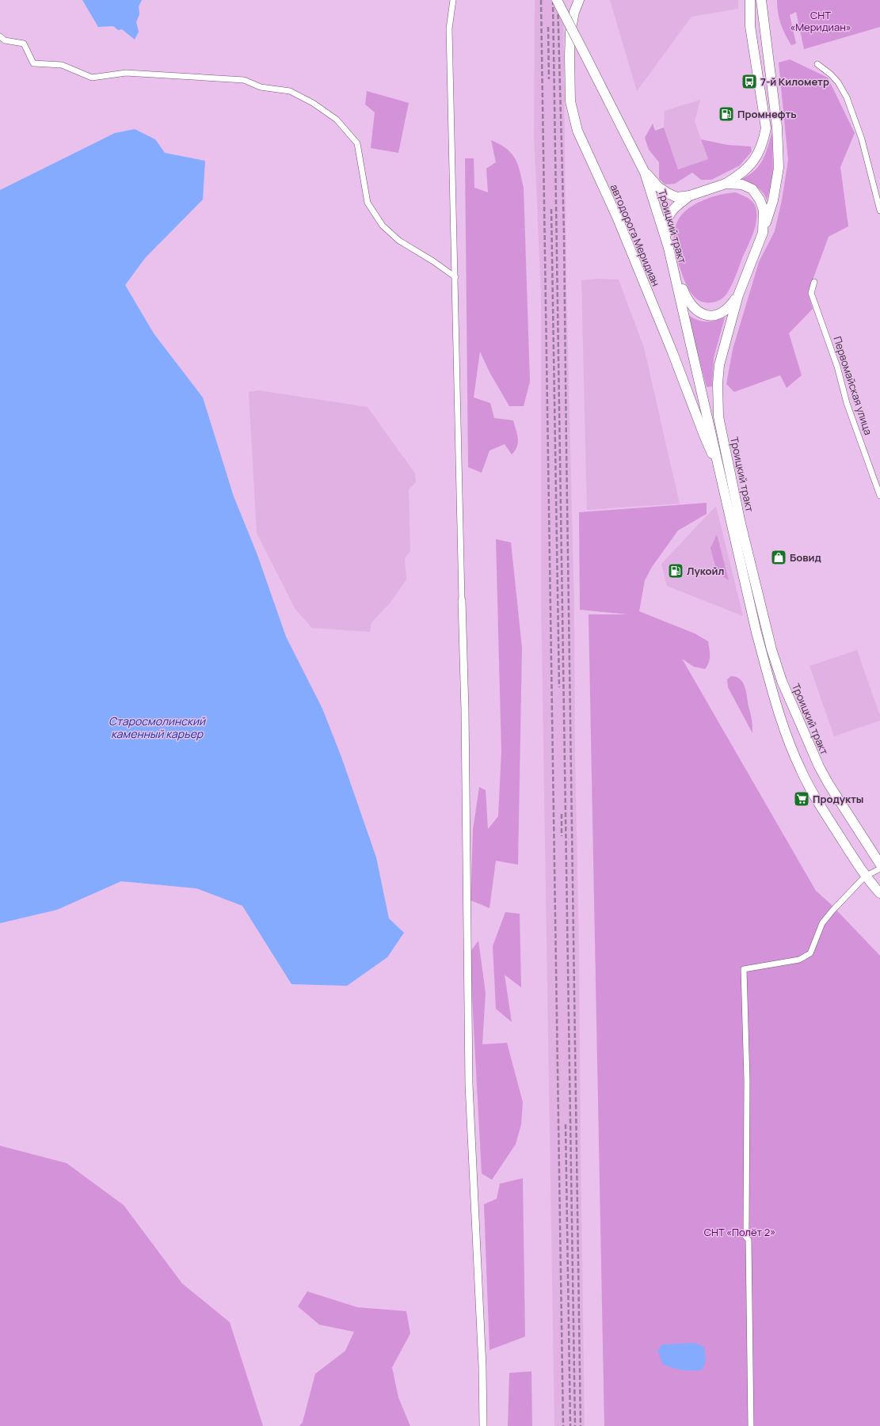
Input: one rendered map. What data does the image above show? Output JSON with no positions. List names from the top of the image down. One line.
{"streets":{"main road":["Троицкий тракт","автодорога Меридиан"],"street":["Первомайская улица"]},"crossings":[["Троицкий тракт","автодорога Меридиан"]],"water":["Старосмолинский каменный карьер"],"parks":["СНТ «Меридиан»","СНТ «Полёт 2»"],"places":{"bus stop":["7-й Километр"],"fuel station":["Промнефть","Лукойл"],"shop":["Бовид"],"supermarket":["Продукты"]}}
